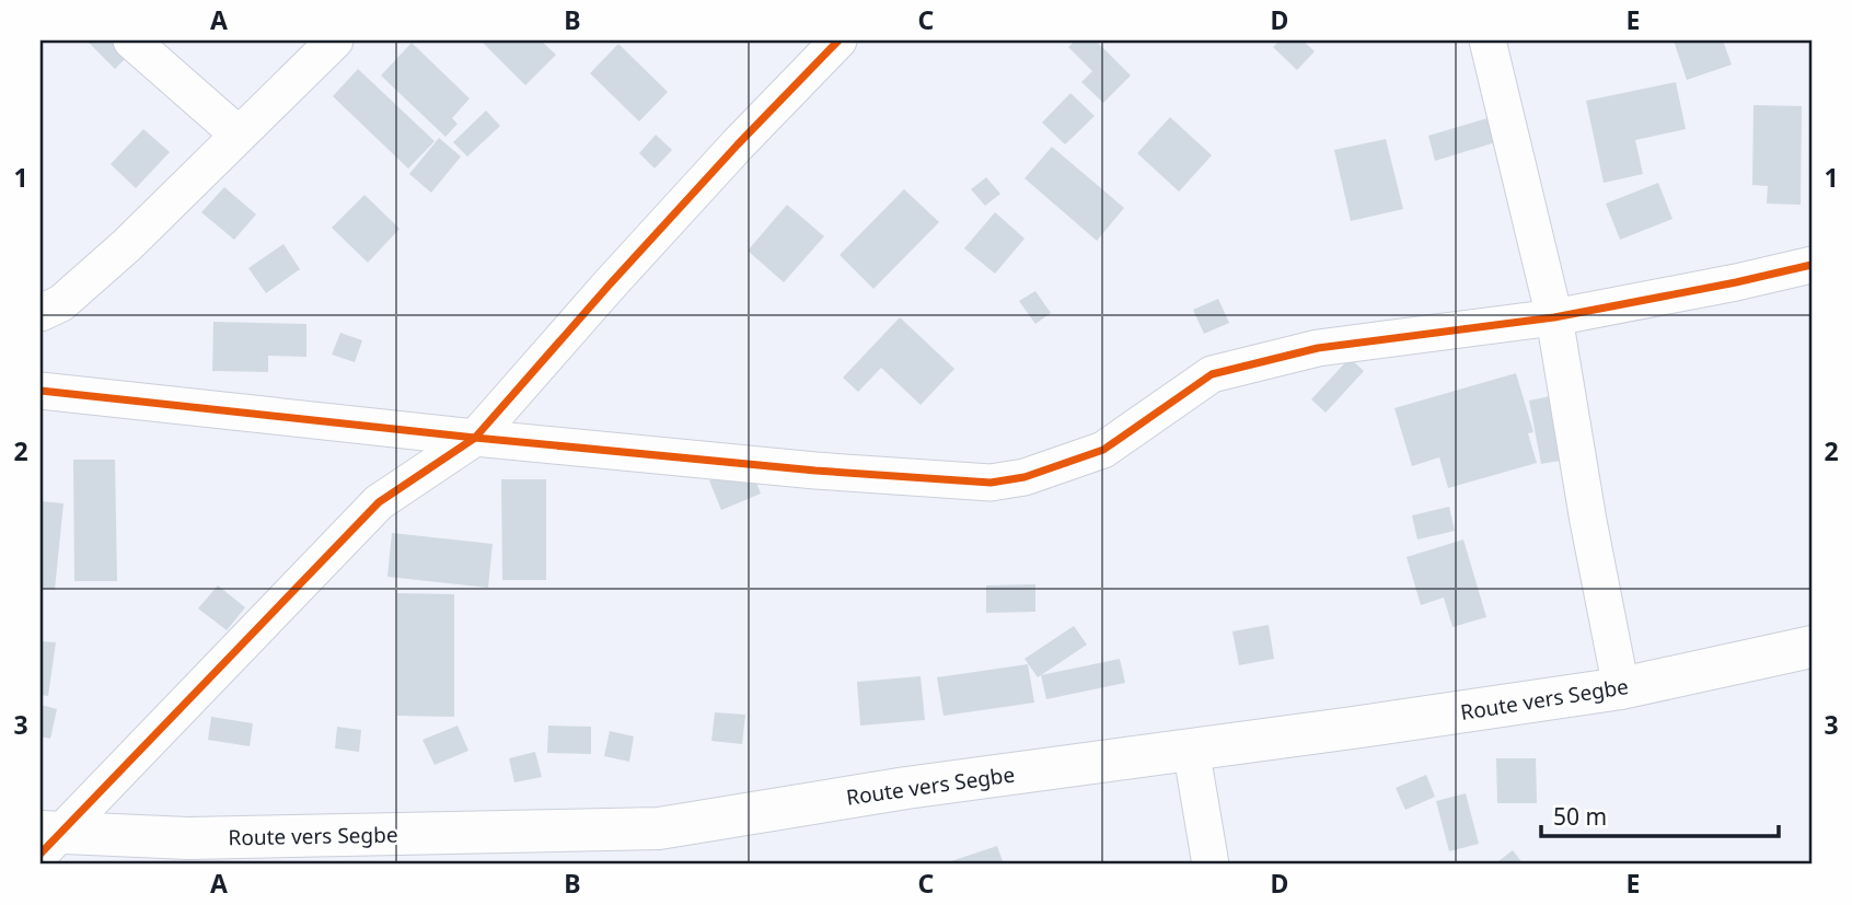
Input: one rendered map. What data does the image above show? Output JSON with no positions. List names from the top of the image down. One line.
{"streets":{"main road":["Route vers Segbe"]},"scale_bar":"50 m","grid":{"columns":["A","B","C","D","E"],"rows":["1","2","3"]}}
